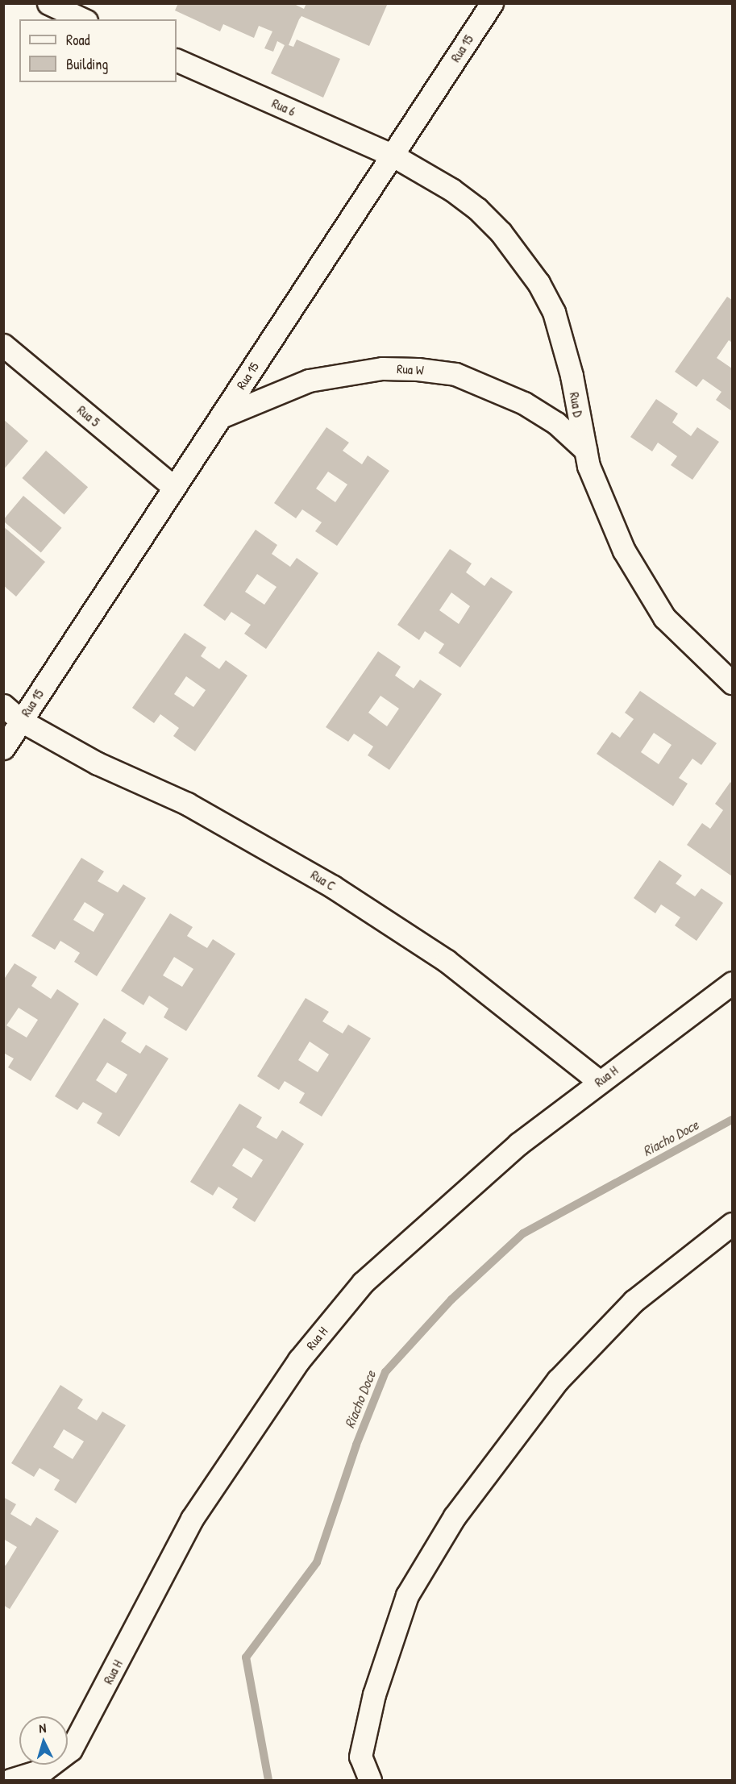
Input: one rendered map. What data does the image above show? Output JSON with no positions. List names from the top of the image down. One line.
{"streets":{"street":["Rua 15","Rua 6","Rua W","Rua D","Rua 5","Rua C","Rua H"]},"crossings":[["Rua 15","Rua 6"],["Rua 15","Rua W"],["Rua 15","Rua D"],["Rua 15","Rua 5"],["Rua 15","Rua C"],["Rua 6","Rua D"],["Rua W","Rua D"],["Rua C","Rua H"]],"water":["Riacho Doce"],"legend":["Road","Building"],"north":"top"}
